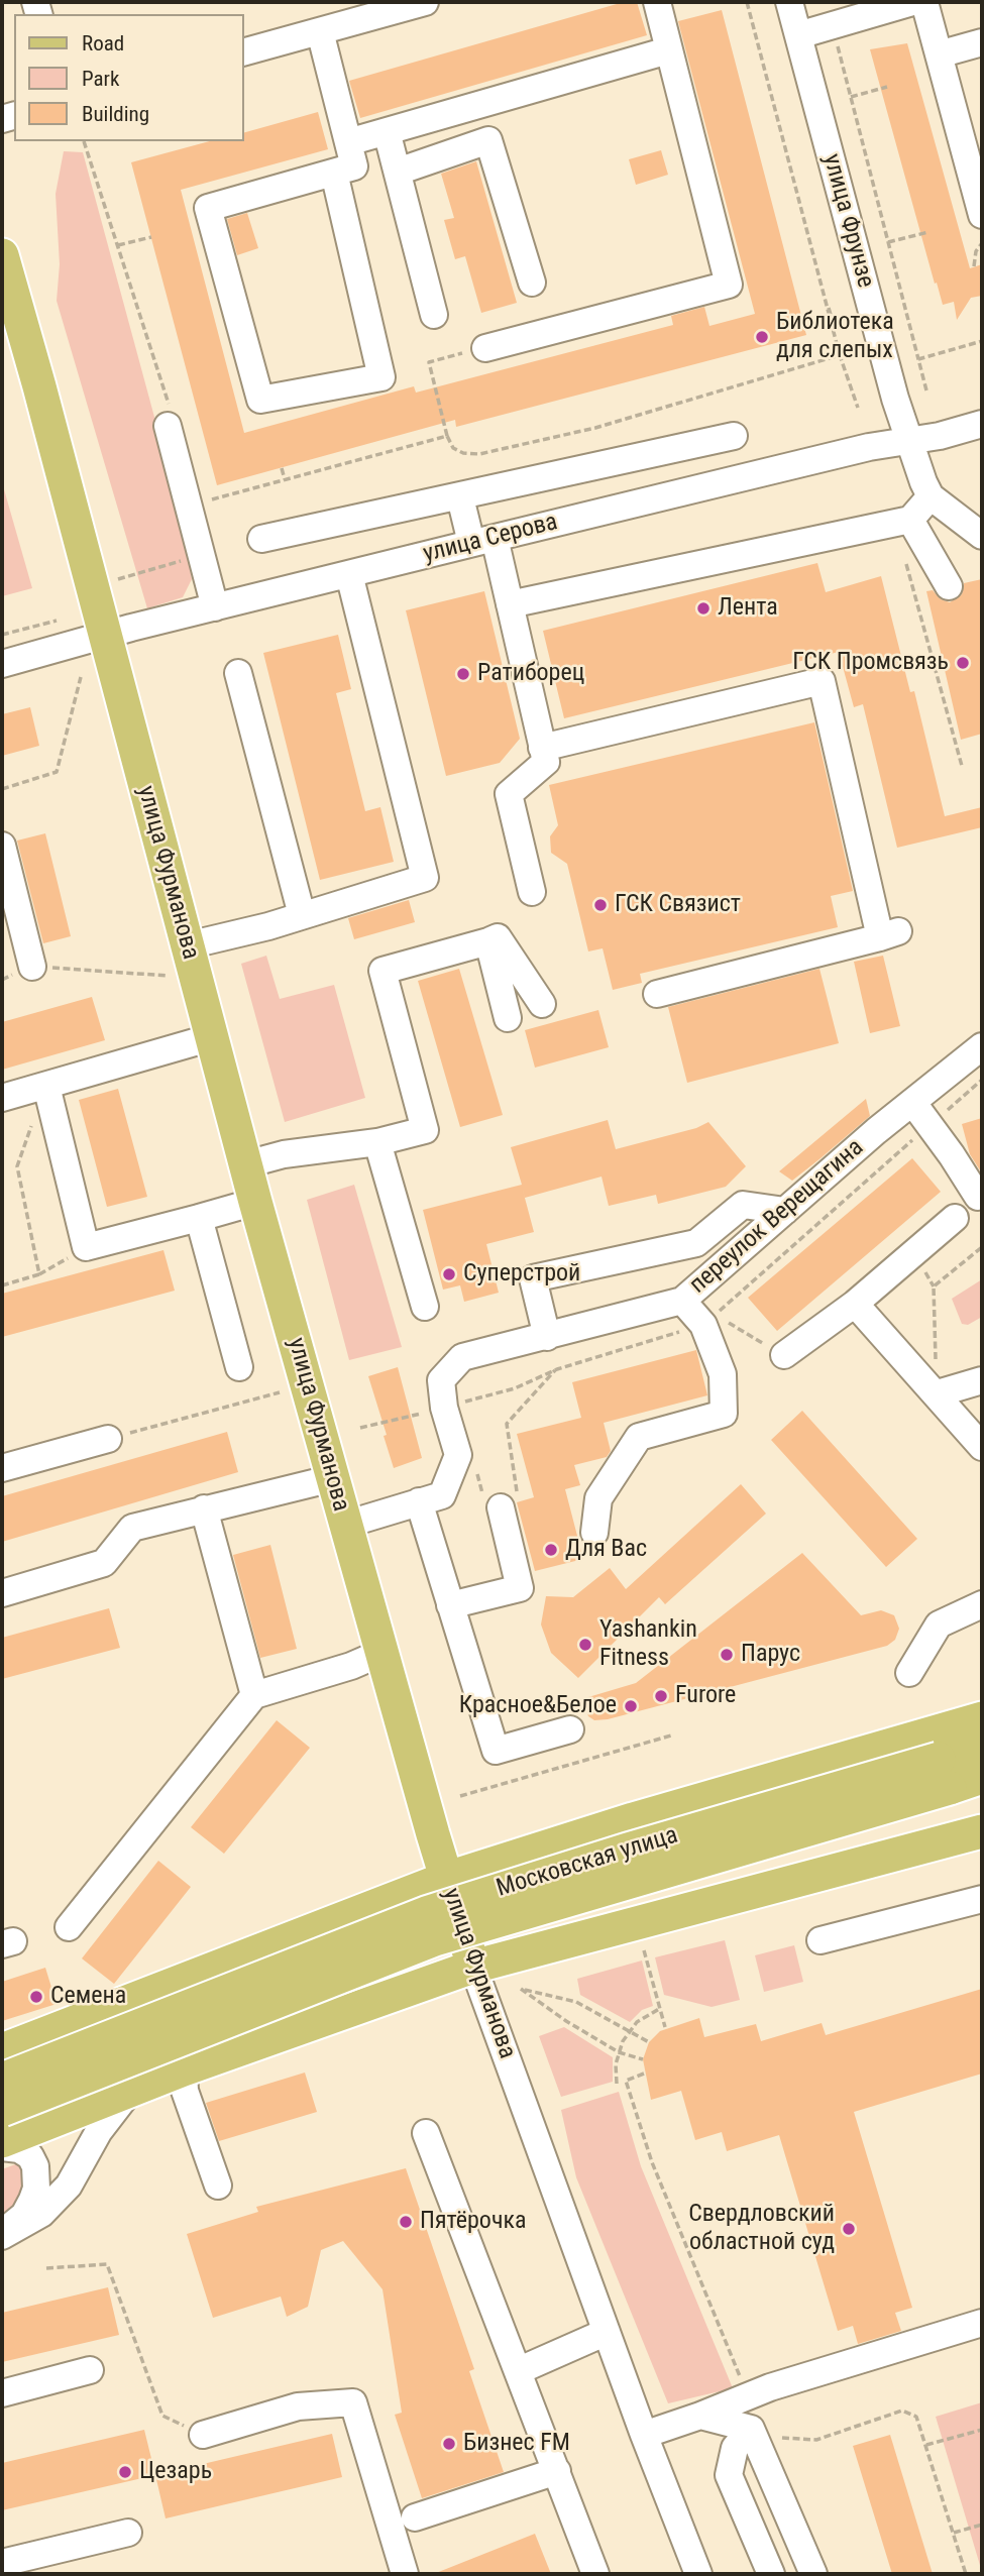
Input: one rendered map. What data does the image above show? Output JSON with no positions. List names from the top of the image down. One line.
{"streets":{"main road":["улица Фурманова","Московская улица"],"street":["улица Фрунзе","улица Серова","переулок Верещагина"]},"crossings":[["улица Фрунзе","улица Серова"],["улица Серова","улица Фурманова"],["улица Фурманова","переулок Верещагина"]],"places":["Библиотека для слепых","Лента","ГСК Промсвязь","Ратиборец","ГСК Связист","Суперстрой","Для Вас","Yashankin Fitness","Парус","Furore","Красное&Белое","Семена","Пятёрочка","Свердловский областной суд","Бизнес FM","Цезарь"],"legend":["Road","Park","Building"]}
